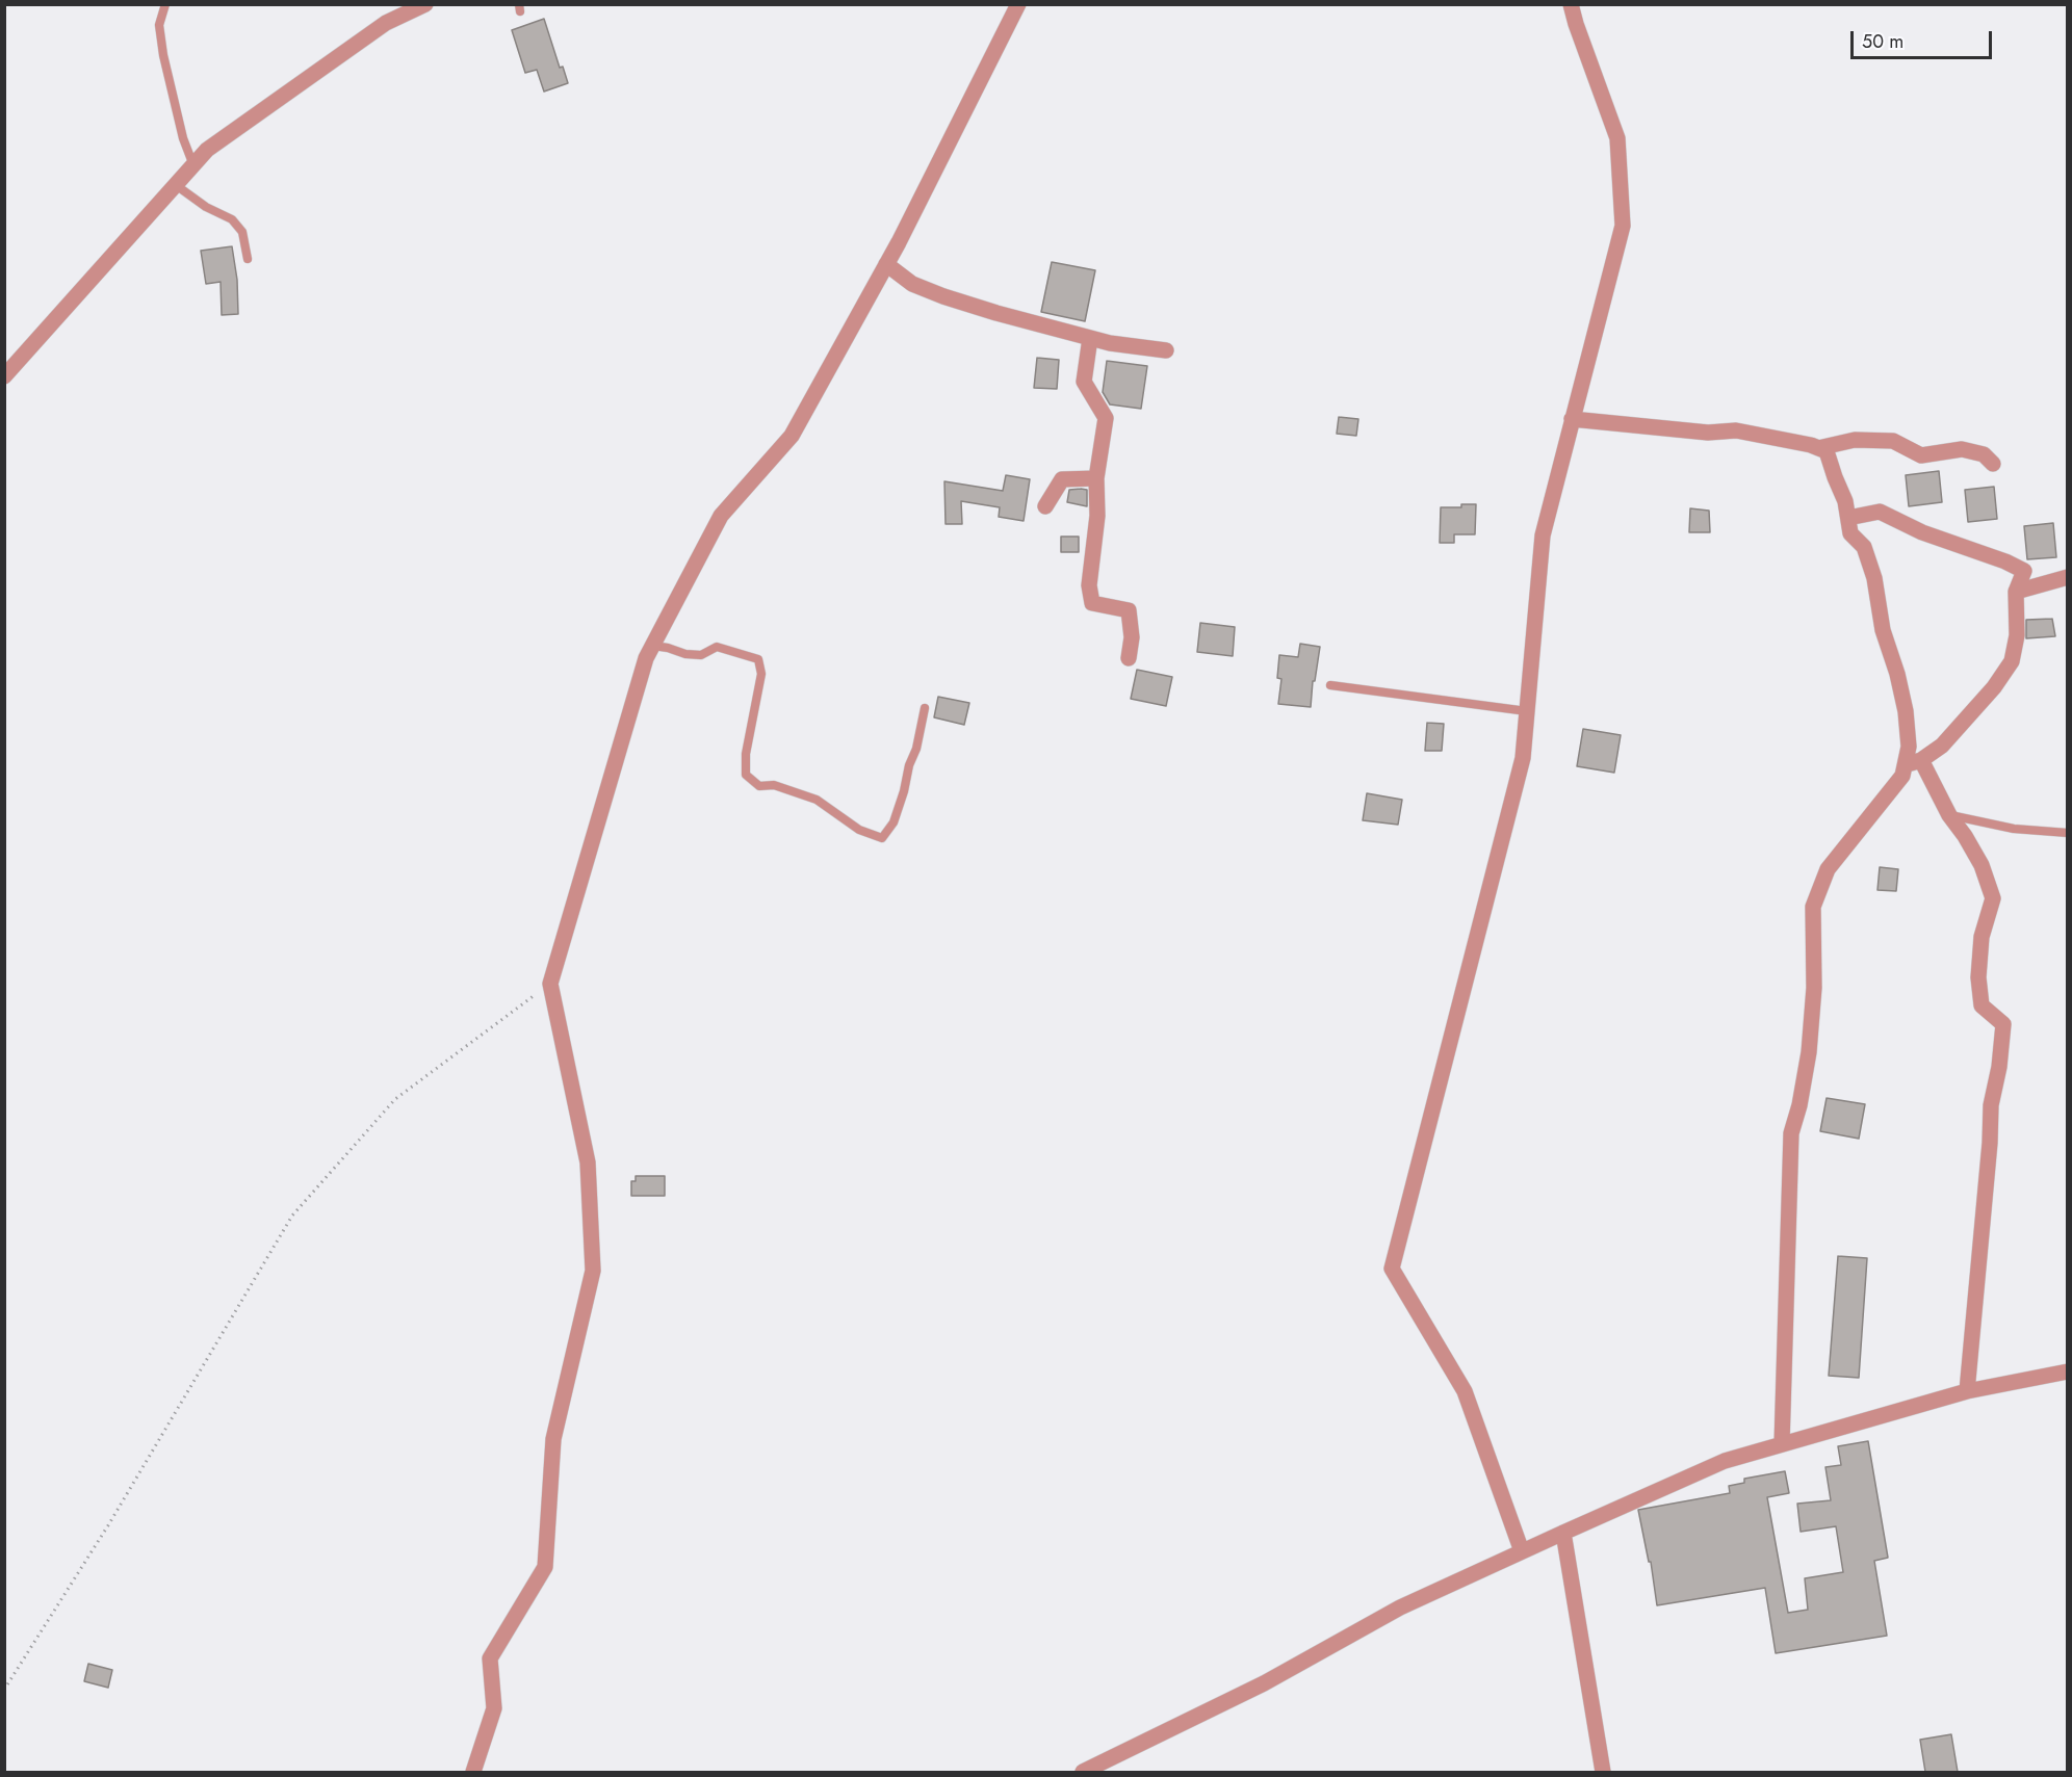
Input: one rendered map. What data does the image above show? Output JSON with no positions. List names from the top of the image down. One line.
{"scale_bar":"50 m"}
